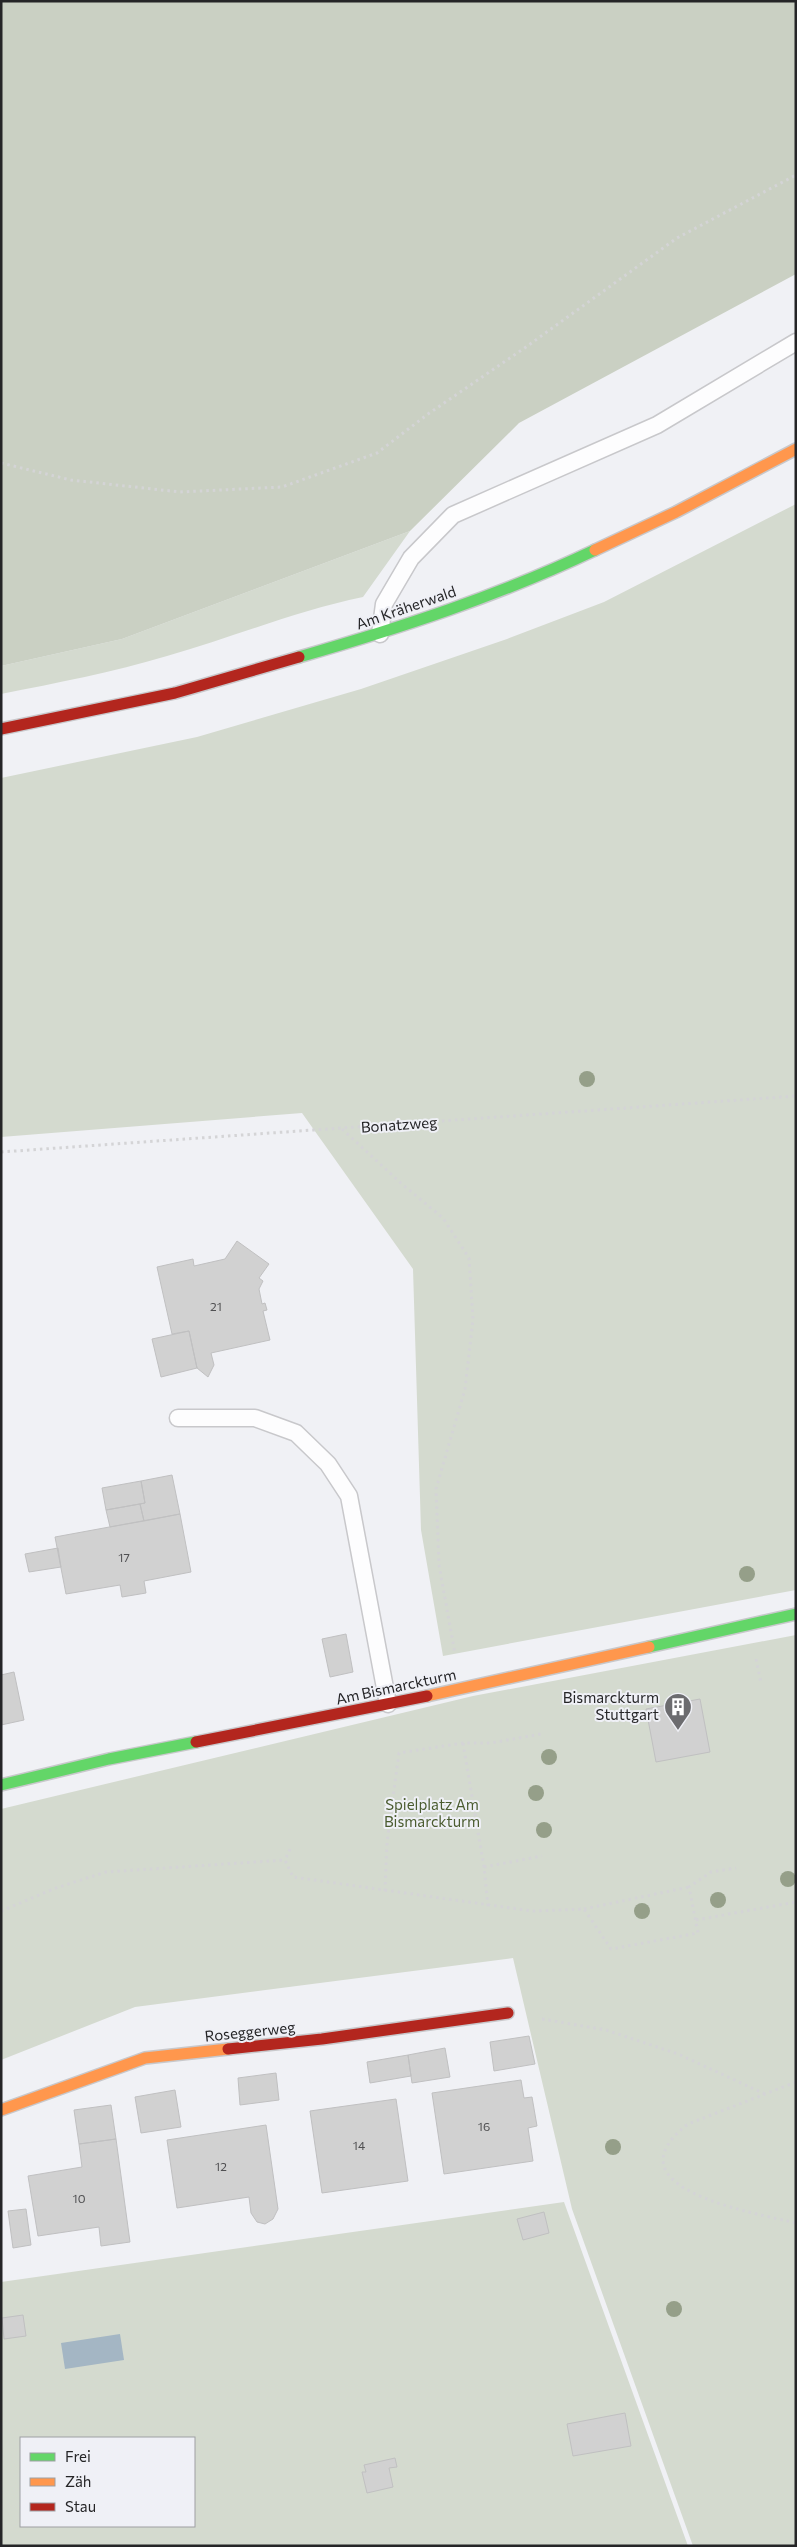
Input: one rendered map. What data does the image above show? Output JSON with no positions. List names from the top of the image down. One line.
{"streets":{"street":["Am Kräherwald","Am Bismarckturm","Roseggerweg"],"path":["Bonatzweg"]},"parks":["Spielplatz Am Bismarckturm"],"places":{"building":["Bismarckturm Stuttgart"]},"house_numbers":["21","17","16","14","12","10"],"legend":["Frei","Zäh","Stau"]}
